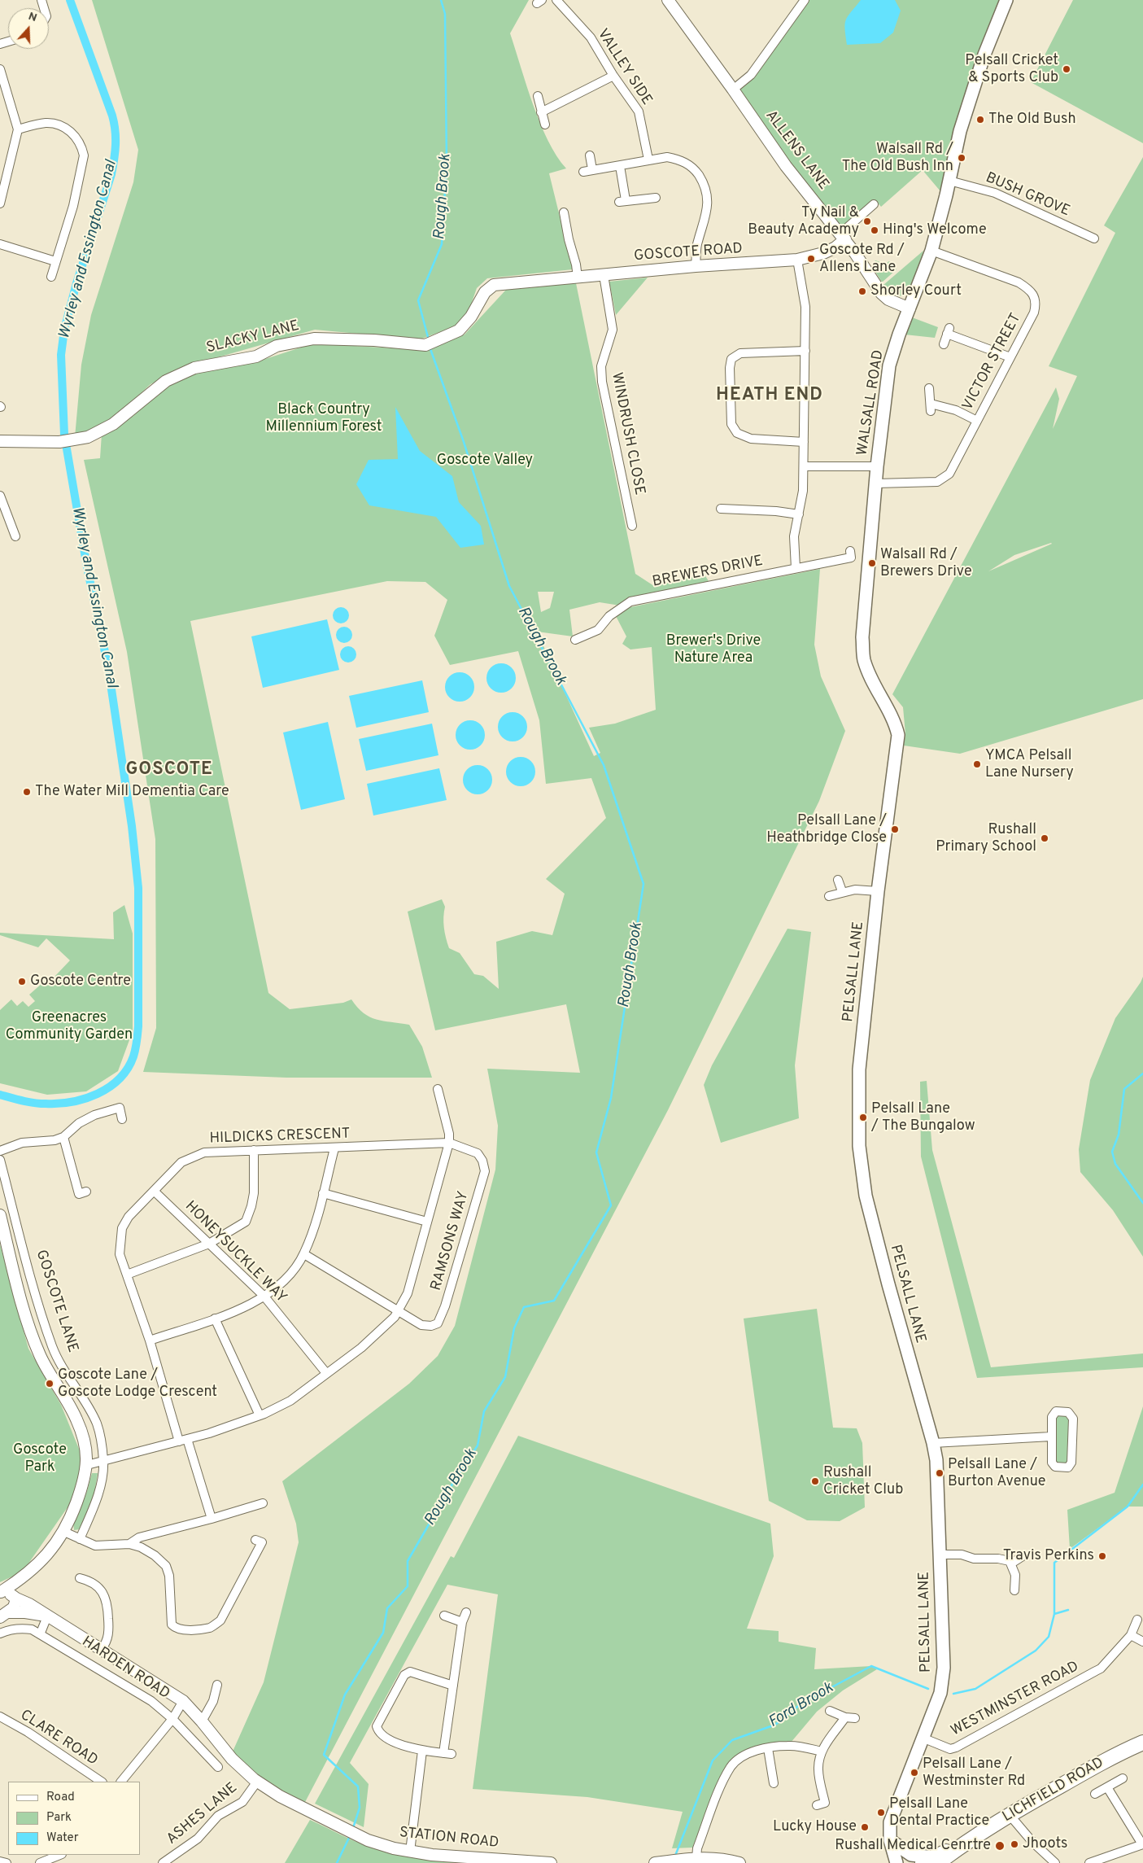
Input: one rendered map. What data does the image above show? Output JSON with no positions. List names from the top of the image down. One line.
{"streets":{"highway":["LICHFIELD ROAD"],"main road":["WALSALL ROAD","PELSALL LANE"],"street":["VALLEY SIDE","ALLENS LANE","BUSH GROVE","GOSCOTE ROAD","SLACKY LANE","VICTOR STREET","WINDRUSH CLOSE","BREWERS DRIVE","HILDICKS CRESCENT","RAMSONS WAY","HONEYSUCKLE WAY","GOSCOTE LANE","HARDEN ROAD","WESTMINSTER ROAD","CLARE ROAD","ASHES LANE","STATION ROAD"]},"crossings":[["ALLENS LANE","GOSCOTE ROAD"],["ALLENS LANE","WALSALL ROAD"],["BUSH GROVE","WALSALL ROAD"],["GOSCOTE ROAD","SLACKY LANE"],["GOSCOTE ROAD","WINDRUSH CLOSE"],["VICTOR STREET","WALSALL ROAD"],["WALSALL ROAD","PELSALL LANE"],["PELSALL LANE","WESTMINSTER ROAD"],["HILDICKS CRESCENT","RAMSONS WAY"],["HILDICKS CRESCENT","HONEYSUCKLE WAY"],["HARDEN ROAD","ASHES LANE"],["HARDEN ROAD","STATION ROAD"]],"districts":["HEATH END","GOSCOTE"],"water":["Rough Brook","Wyrley and Essington Canal","Ford Brook"],"parks":["Black Country Millennium Forest","Goscote Valley","Brewer's Drive Nature Area","Greenacres Community Garden","Goscote Park"],"places":["Pelsall Cricket & Sports Club","The Old Bush","Walsall Rd / The Old Bush Inn","Ty Nail & Beauty Academy","Hing's Welcome","Goscote Rd / Allens Lane","Shorley Court","Walsall Rd / Brewers Drive","YMCA Pelsall Lane Nursery","The Water Mill Dementia Care","Pelsall Lane / Heathbridge Close","Rushall Primary School","Goscote Centre","Pelsall Lane / The Bungalow","Goscote Lane / Goscote Lodge Crescent","Pelsall Lane / Burton Avenue","Rushall Cricket Club","Travis Perkins","Pelsall Lane / Westminster Rd","Pelsall Lane Dental Practice","Lucky House","Jhoots","Rushall Medical Cenrtre"],"legend":["Road","Park","Water"],"north":"top"}
